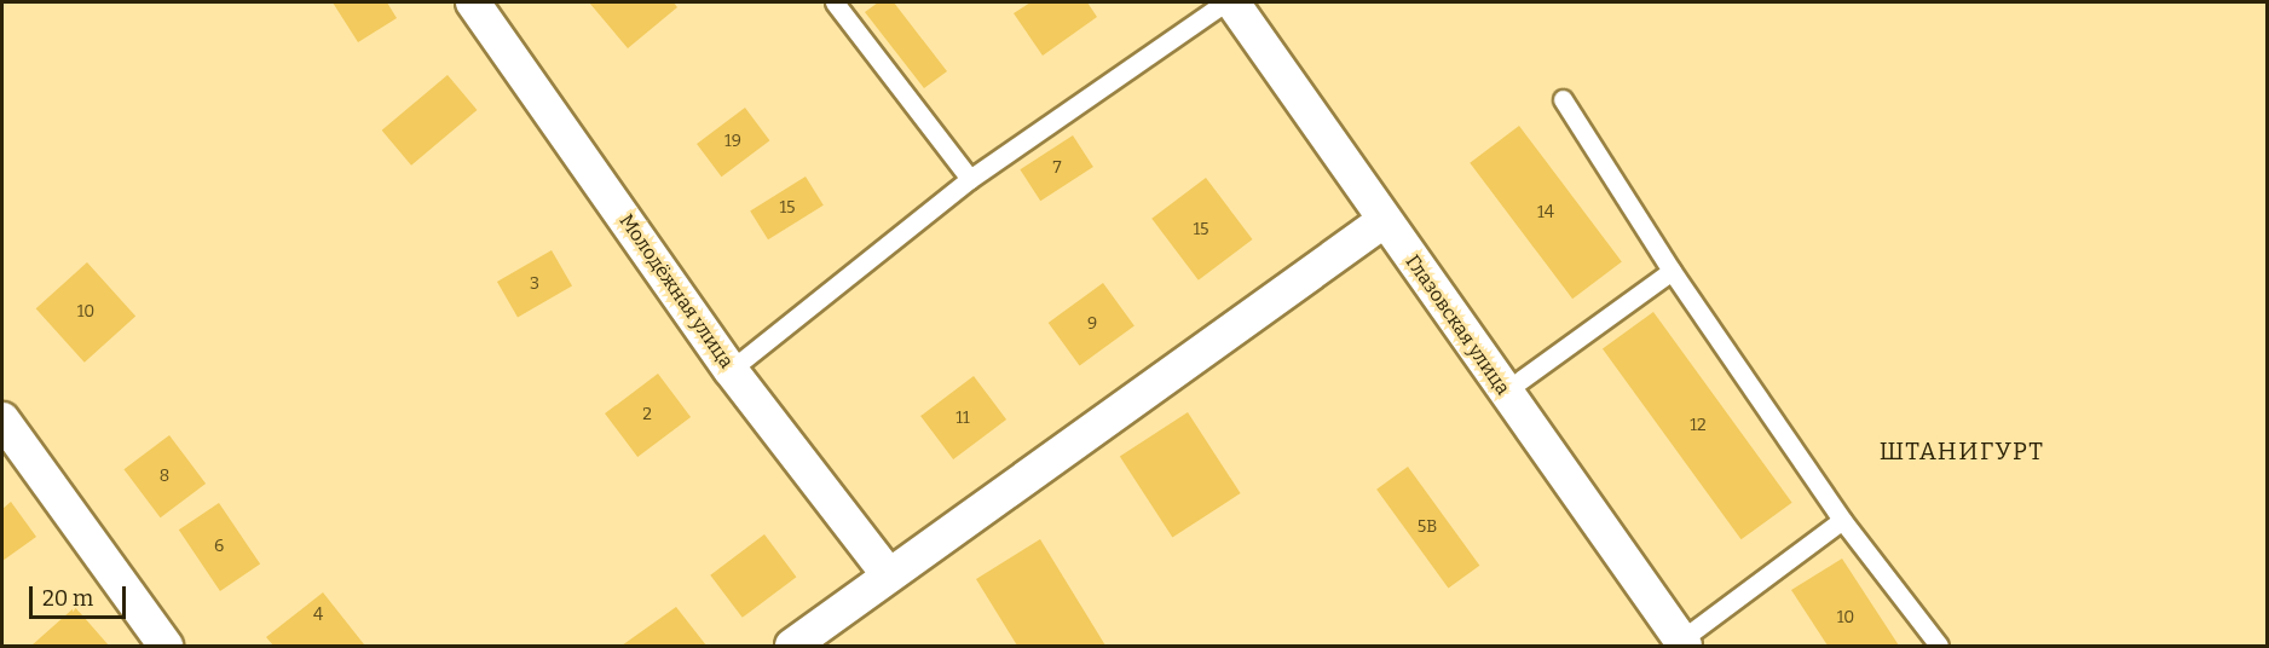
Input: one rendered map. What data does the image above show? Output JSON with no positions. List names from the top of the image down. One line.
{"streets":{"street":["Молодёжная улица","Глазовская улица"]},"districts":["ШТАНИГУРТ"],"house_numbers":["19","7","15","14","15","3","10","9","2","11","12","8","5В","6","4","10"],"scale_bar":"20 m"}
